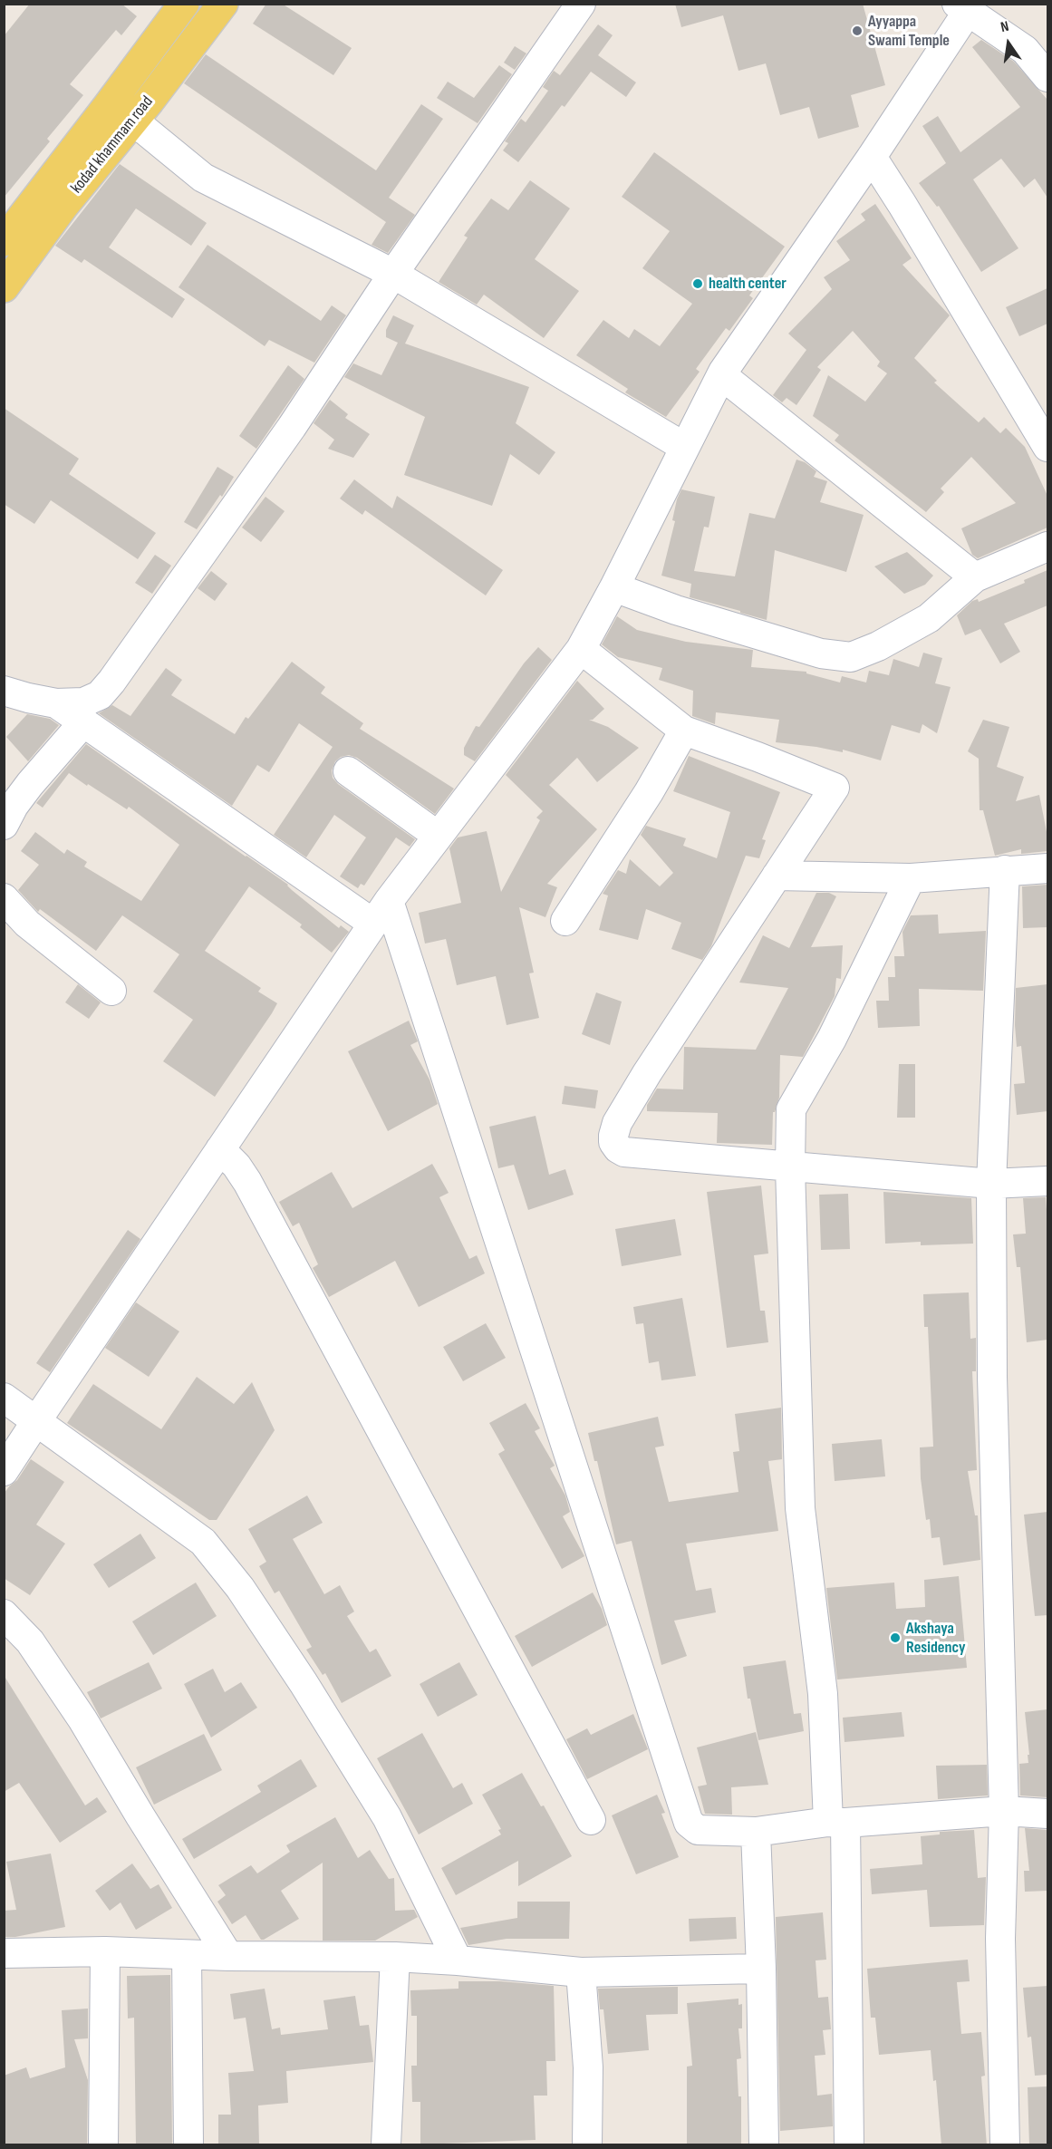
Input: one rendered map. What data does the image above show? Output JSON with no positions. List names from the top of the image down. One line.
{"streets":{"main road":["kodad khammam road"]},"places":["Ayyappa Swami Temple","health center","Akshaya Residency"],"north":"top"}
